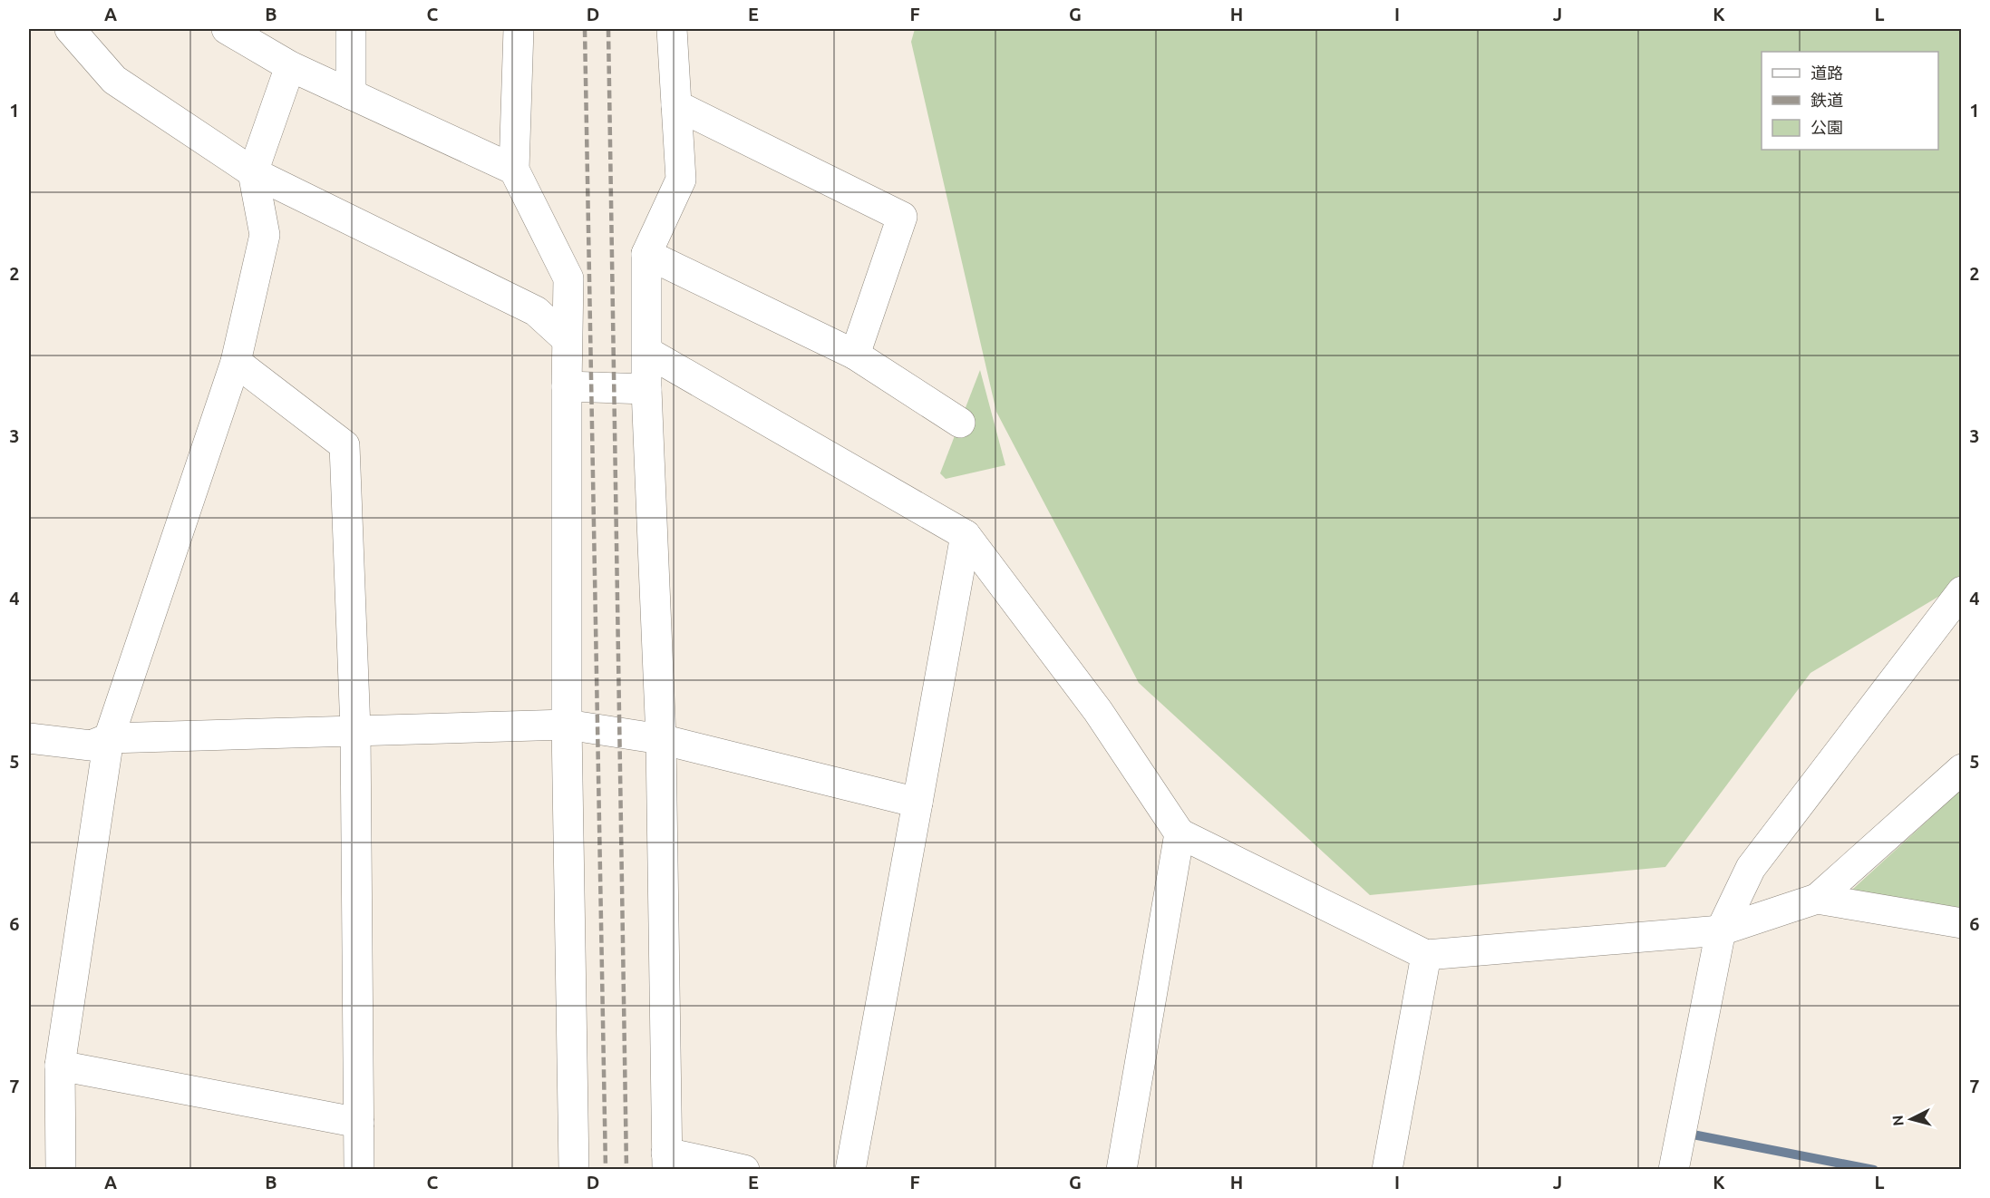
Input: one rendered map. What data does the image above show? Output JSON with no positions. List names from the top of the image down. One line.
{"legend":["道路","鉄道","公園"],"north":"left","grid":{"columns":["A","B","C","D","E","F","G","H","I","J","K","L"],"rows":["1","2","3","4","5","6","7"]}}
